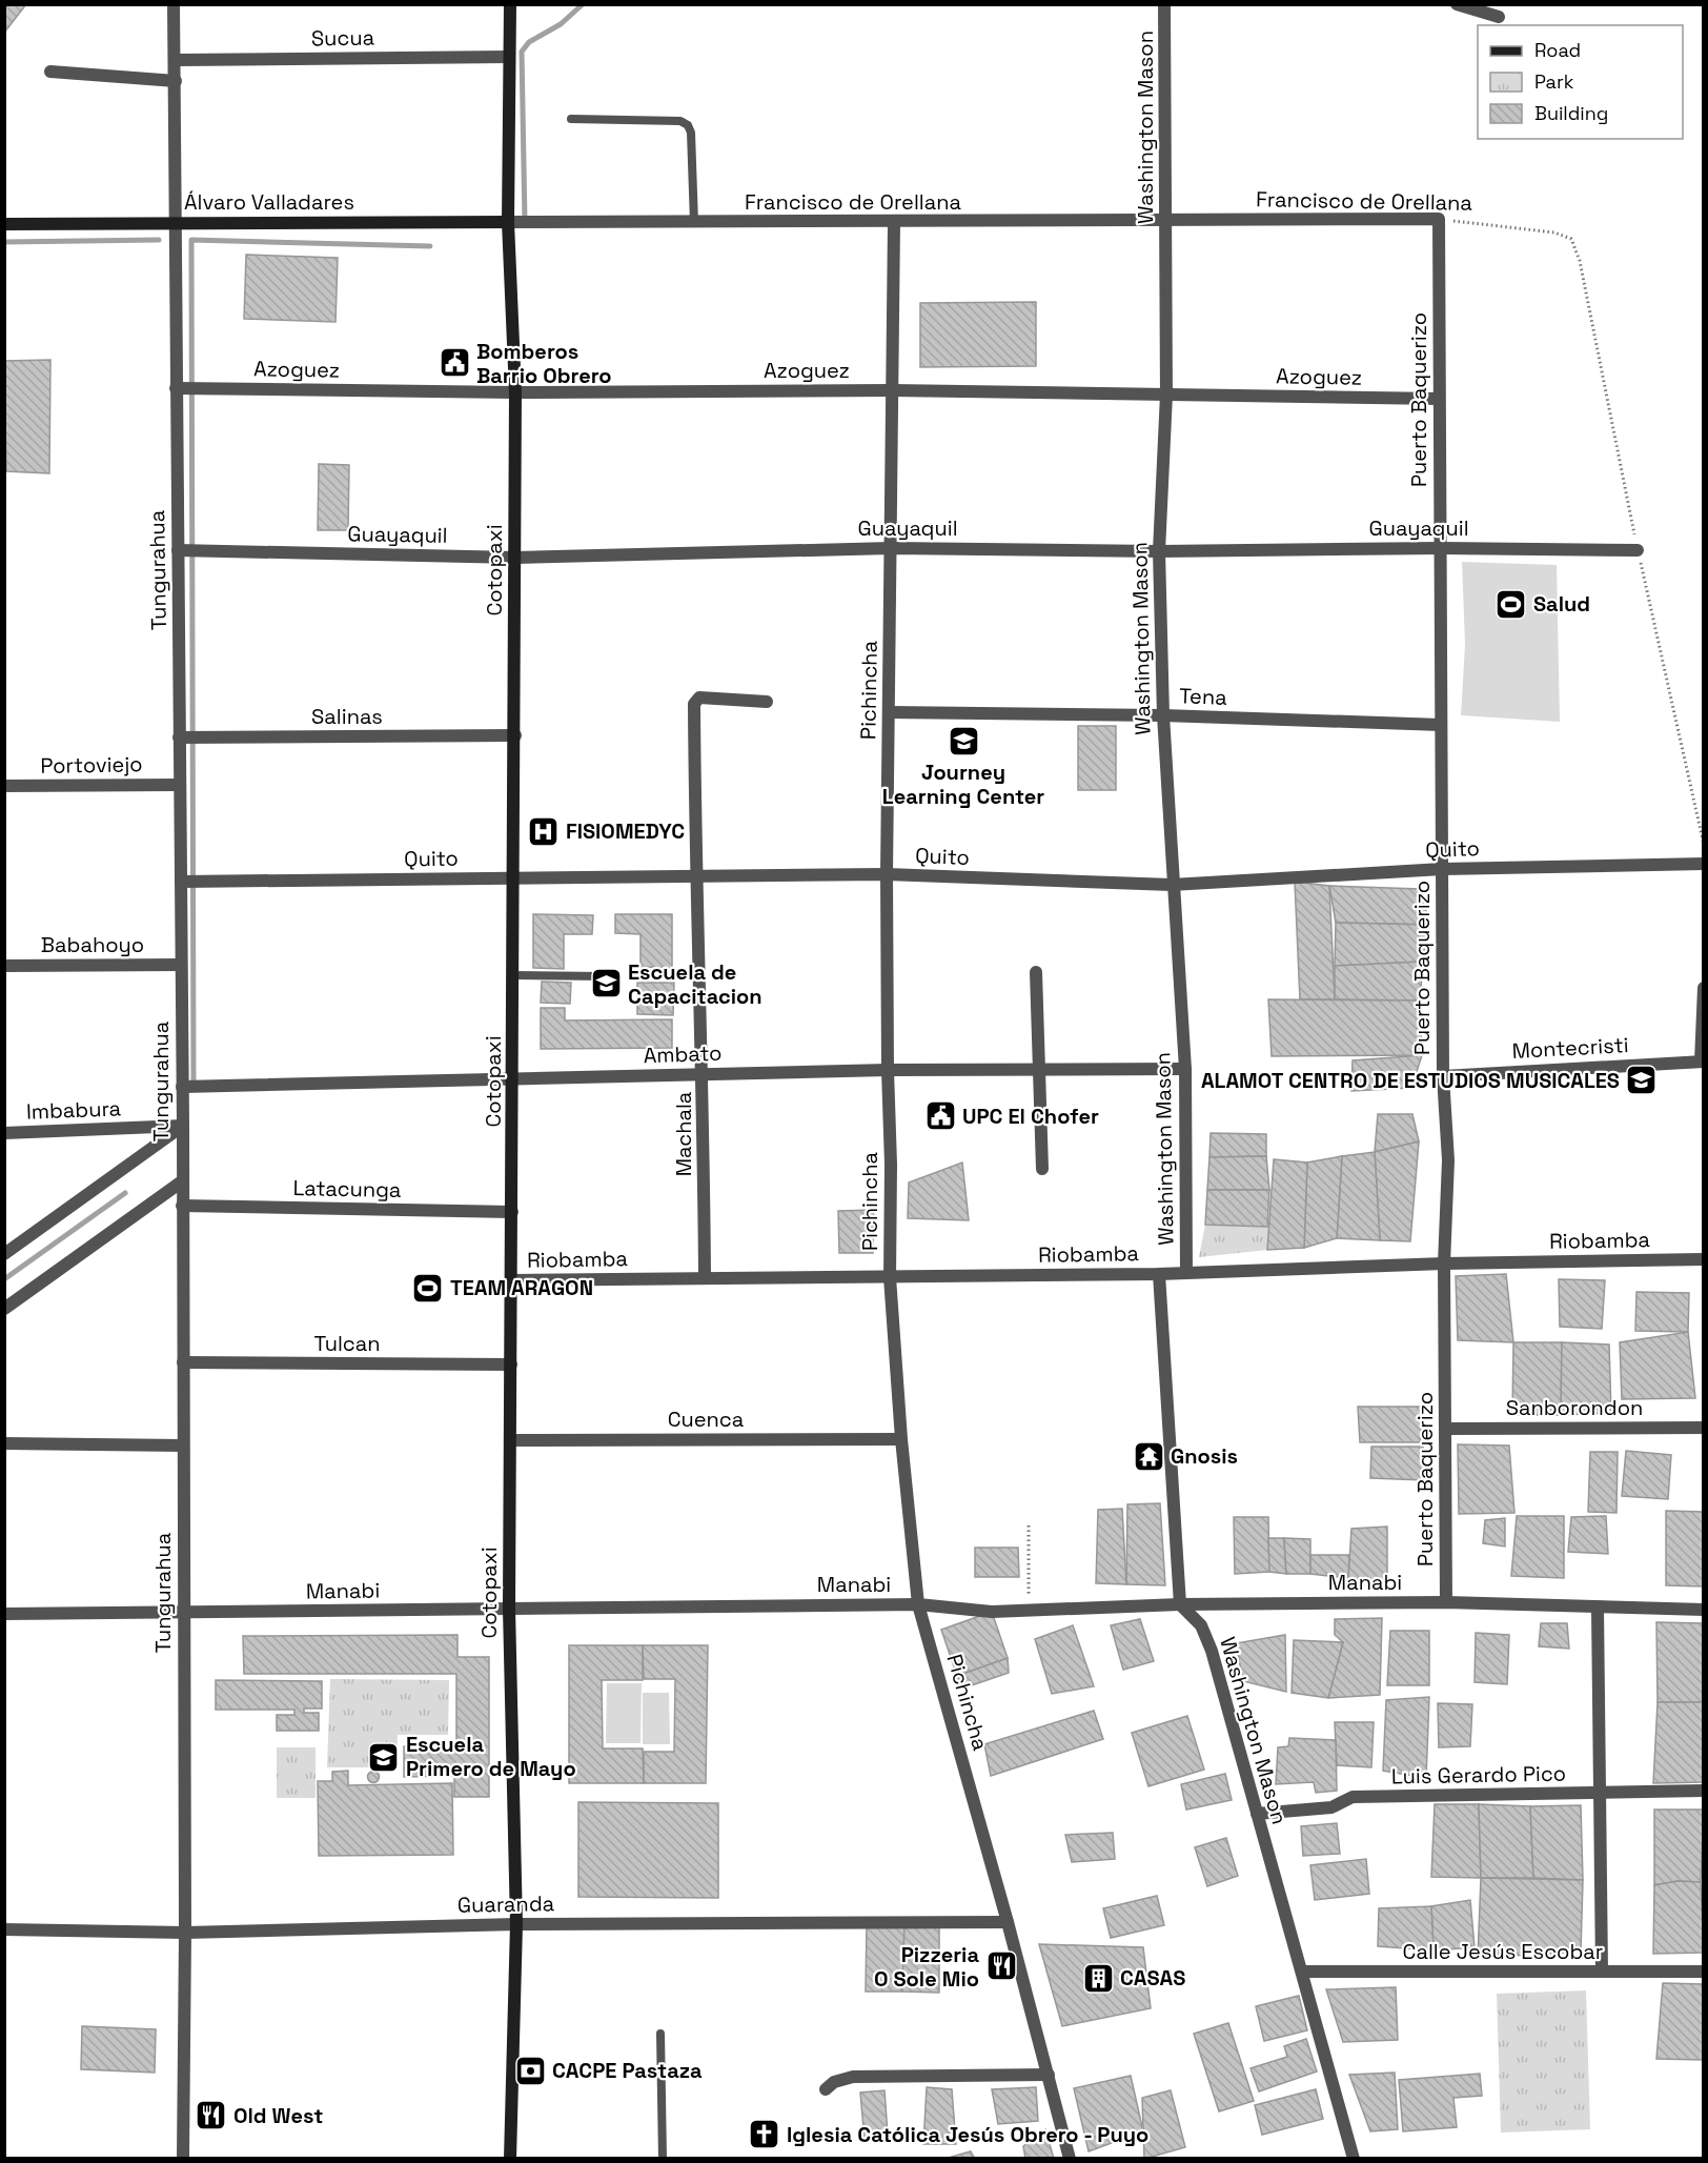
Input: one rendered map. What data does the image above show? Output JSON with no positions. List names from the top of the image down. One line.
{"streets":{"street":["Sucua","Washington Mason","Francisco de Orellana","Álvaro Valladares","Azoguez","Puerto Baquerizo","Guayaquil","Tungurahua","Cotopaxi","Pichincha","Tena","Salinas","Portoviejo","Quito","Babahoyo","Montecristi","Ambato","Imbabura","Machala","Latacunga","Riobamba","Tulcan","Sanborondon","Cuenca","Manabi","Luis Gerardo Pico","Guaranda","Calle Jesús Escobar"]},"crossings":[["Sucua","Tungurahua"],["Sucua","Cotopaxi"],["Washington Mason","Francisco de Orellana"],["Washington Mason","Azoguez"],["Washington Mason","Guayaquil"],["Washington Mason","Tena"],["Washington Mason","Quito"],["Washington Mason","Ambato"],["Washington Mason","Riobamba"],["Washington Mason","Manabi"],["Washington Mason","Luis Gerardo Pico"],["Washington Mason","Calle Jesús Escobar"],["Francisco de Orellana","Álvaro Valladares"],["Francisco de Orellana","Puerto Baquerizo"],["Francisco de Orellana","Guayaquil"],["Francisco de Orellana","Pichincha"],["Álvaro Valladares","Tungurahua"],["Álvaro Valladares","Cotopaxi"],["Azoguez","Puerto Baquerizo"],["Azoguez","Tungurahua"],["Azoguez","Cotopaxi"],["Azoguez","Pichincha"],["Puerto Baquerizo","Guayaquil"],["Puerto Baquerizo","Tena"],["Puerto Baquerizo","Quito"],["Puerto Baquerizo","Montecristi"],["Puerto Baquerizo","Riobamba"],["Puerto Baquerizo","Sanborondon"],["Puerto Baquerizo","Manabi"],["Guayaquil","Tungurahua"],["Guayaquil","Cotopaxi"],["Guayaquil","Pichincha"],["Tungurahua","Salinas"],["Tungurahua","Portoviejo"],["Tungurahua","Quito"],["Tungurahua","Babahoyo"],["Tungurahua","Ambato"],["Tungurahua","Imbabura"],["Tungurahua","Latacunga"],["Tungurahua","Tulcan"],["Tungurahua","Manabi"],["Tungurahua","Guaranda"],["Cotopaxi","Salinas"],["Cotopaxi","Quito"],["Cotopaxi","Ambato"],["Cotopaxi","Latacunga"],["Cotopaxi","Riobamba"],["Cotopaxi","Tulcan"],["Cotopaxi","Cuenca"],["Cotopaxi","Manabi"],["Cotopaxi","Guaranda"],["Pichincha","Tena"],["Pichincha","Quito"],["Pichincha","Ambato"],["Pichincha","Riobamba"],["Pichincha","Cuenca"],["Pichincha","Manabi"],["Pichincha","Guaranda"],["Quito","Machala"],["Ambato","Machala"],["Machala","Riobamba"]],"places":{"public building":["Bomberos Barrio Obrero","UPC El Chofer"],"sports":["Salud","TEAM ARAGON"],"school or university":["Journey Learning Center","Escuela de Capacitacion","ALAMOT CENTRO DE ESTUDIOS MUSICALES","Escuela Primero de Mayo"],"hospital":["FISIOMEDYC"],"temple":["Gnosis"],"restaurant":["Pizzeria O Sole Mio","Old West"],"building":["CASAS"],"bank":["CACPE Pastaza"],"church":["Iglesia Católica Jesús Obrero - Puyo"]},"legend":["Road","Park","Building"]}
